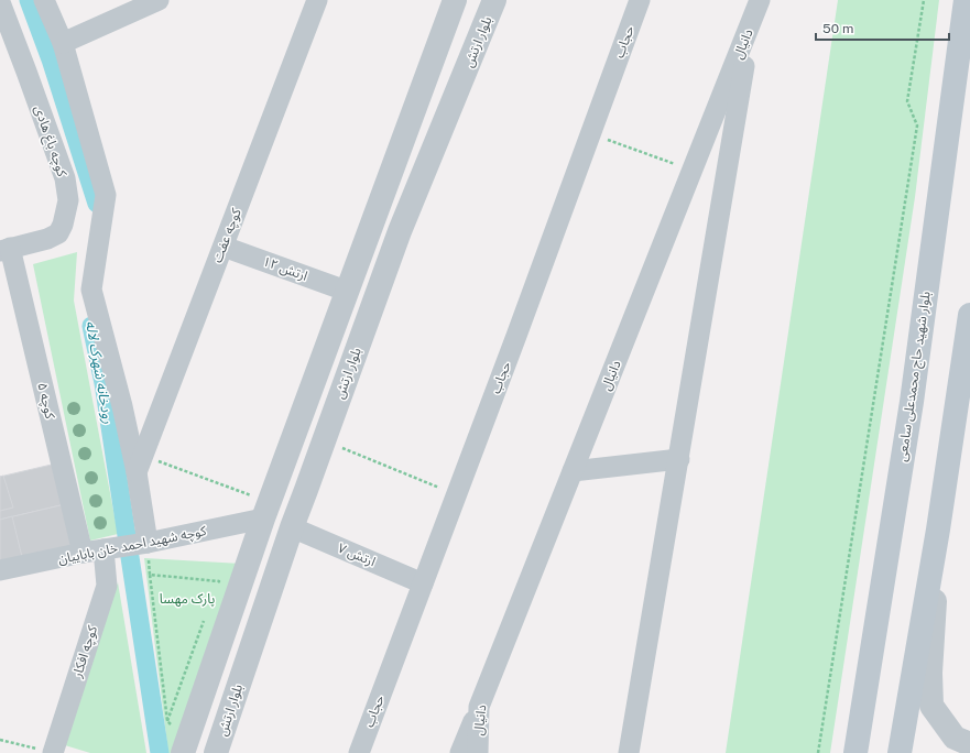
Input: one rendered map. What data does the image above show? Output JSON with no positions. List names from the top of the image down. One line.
{"streets":{"main road":["بلوار شهید حاج محمدعلی سامعی"],"street":["بلوار ارتش","حجاب","دانیال","کوچه باغ هادی","کوچه عفت","ارتش ۱۲","کوچه ۵","کوچه شهید احمد خان باباییان","ارتش ۷","کوچه افکار"]},"crossings":[["بلوار ارتش","ارتش ۷"],["حجاب","ارتش ۷"],["کوچه باغ هادی","کوچه ۵"],["کوچه عفت","ارتش ۱۲"],["کوچه ۵","کوچه شهید احمد خان باباییان"],["کوچه شهید احمد خان باباییان","کوچه افکار"]],"water":["رودخانه شهرک لاله"],"parks":["پارک مهسا"],"scale_bar":"50 m"}
